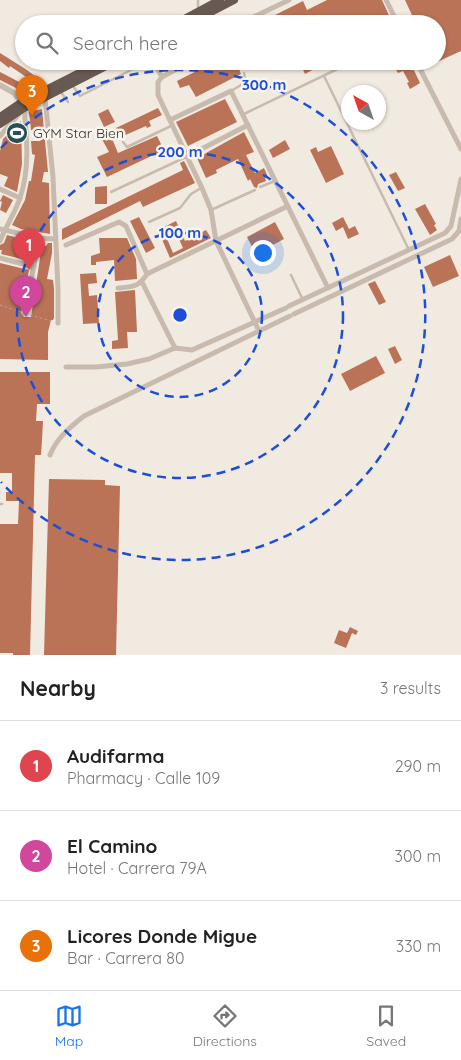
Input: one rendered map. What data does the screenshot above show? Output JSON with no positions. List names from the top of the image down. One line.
{"places":{"sports":["GYM Star Bien"]},"north":"top left","page":{"search":"Search here","pins":["3","1","2"],"heading":["Nearby","3 results"],"list":[{"mark":"1","name":"Audifarma","note":"Pharmacy · Calle 109","value":"290 m"},{"mark":"2","name":"El Camino","note":"Hotel · Carrera 79A","value":"300 m"},{"mark":"3","name":"Licores Donde Migue","note":"Bar · Carrera 80","value":"330 m"}],"nav":["Map","Directions","Saved"]},"rings":["300 m","200 m","100 m"]}
